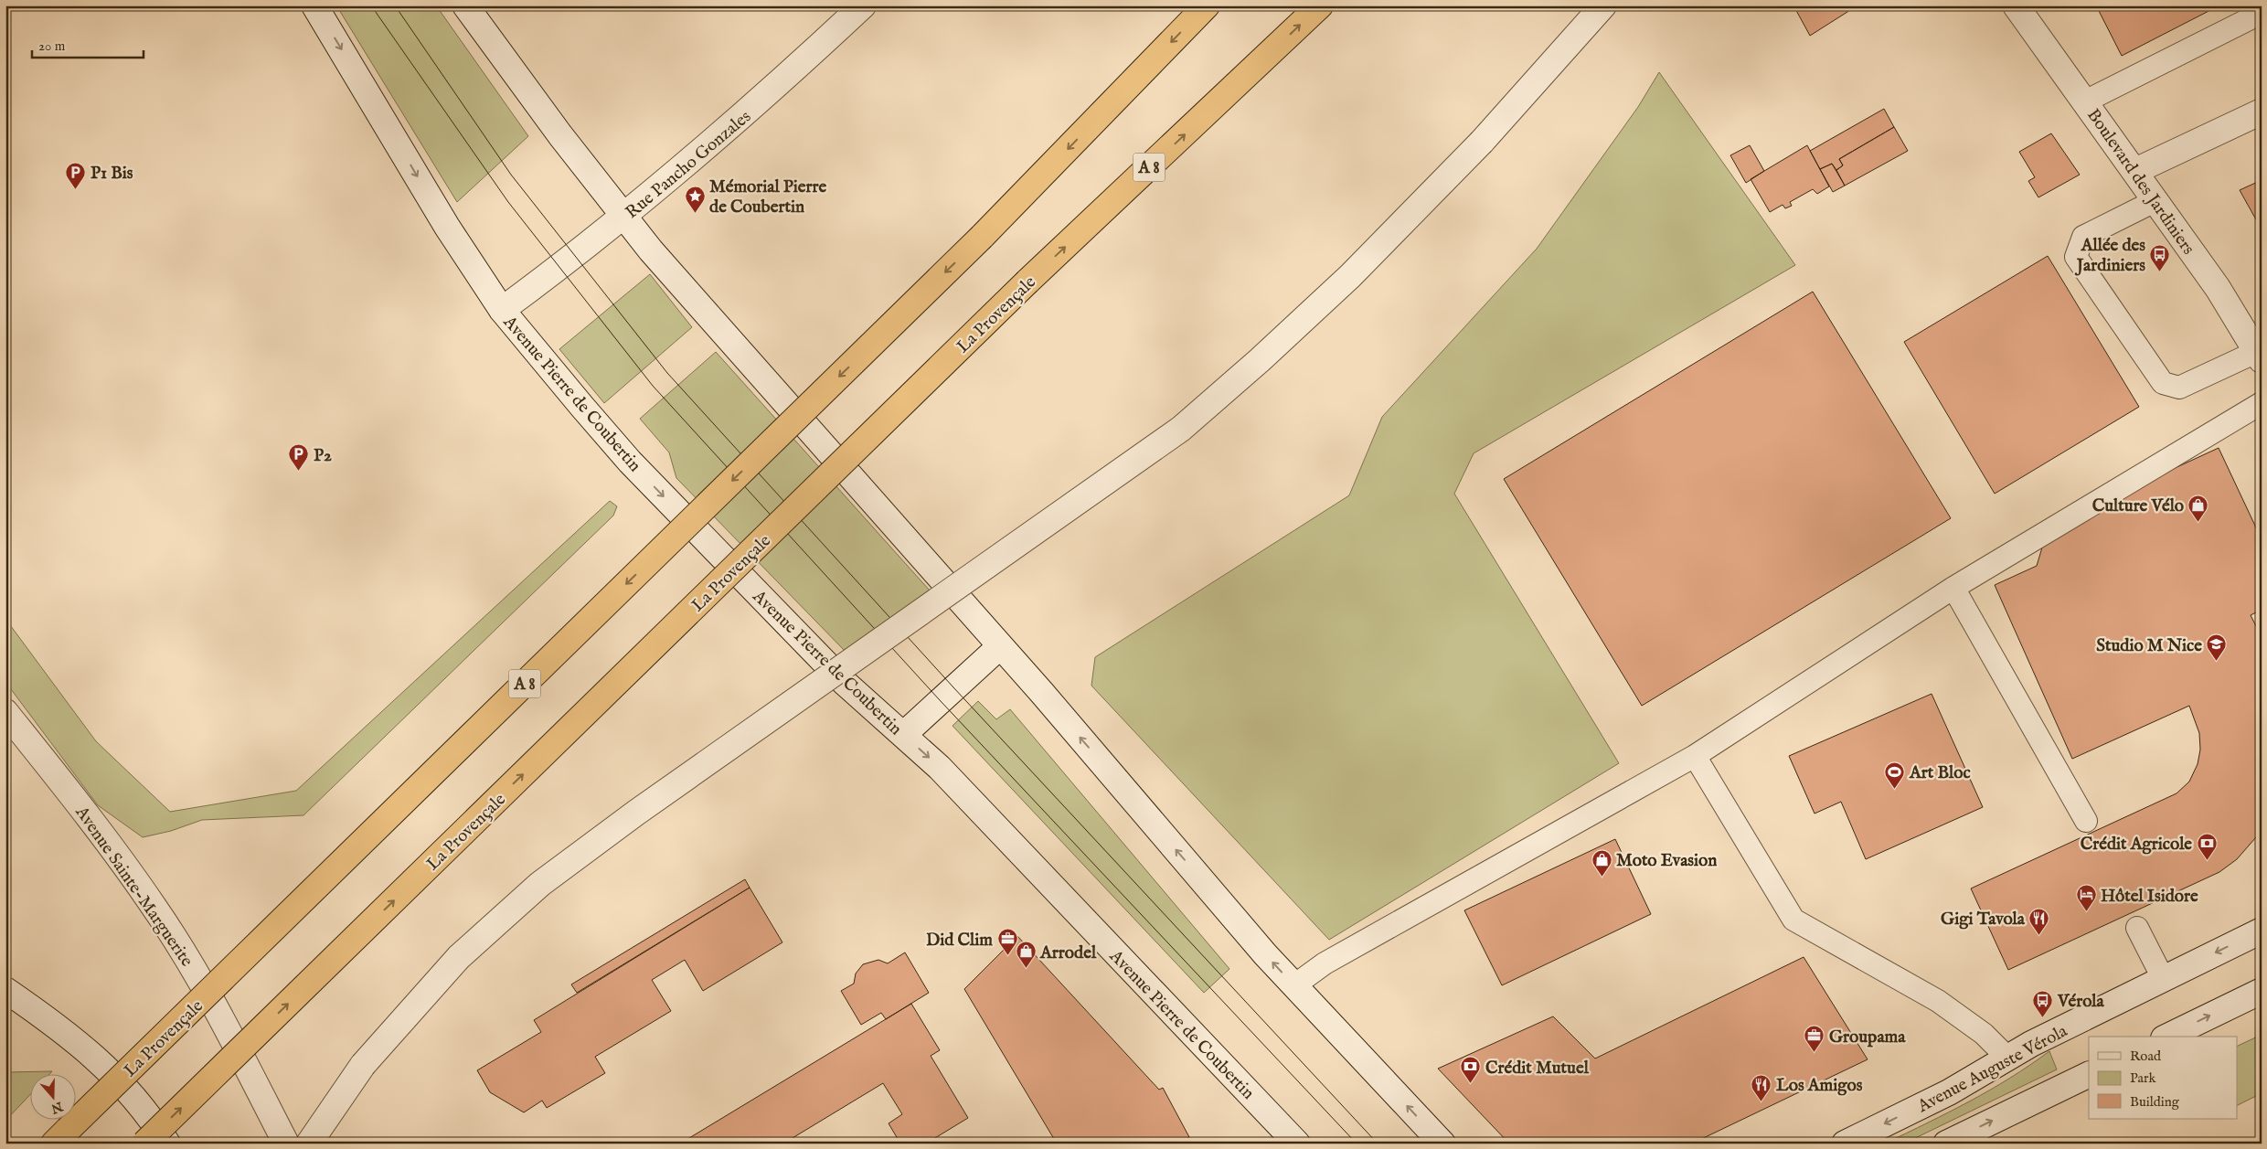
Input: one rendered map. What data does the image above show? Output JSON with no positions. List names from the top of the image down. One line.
{"streets":{"highway":["A 8","La Provençale"],"main road":["Rue Pancho Gonzales","Boulevard des Jardiniers","Avenue Pierre de Coubertin","Avenue Sainte-Marguerite","Avenue Auguste Vérola"]},"crossings":[["Rue Pancho Gonzales","Avenue Pierre de Coubertin"]],"places":{"parking":["P1 Bis","P2"],"place":["Mémorial Pierre de Coubertin"],"bus stop":["Allée des Jardiniers","Vérola"],"shop":["Culture Vélo","Moto Evasion","Arrodel"],"school or university":["Studio M Nice"],"sports":["Art Bloc"],"bank":["Crédit Agricole","Crédit Mutuel"],"hotel":["Hôtel Isidore"],"restaurant":["Gigi Tavola","Los Amigos"],"office":["Did Clim","Groupama"]},"legend":["Road","Park","Building"],"scale_bar":"20 m","north":"bottom"}
